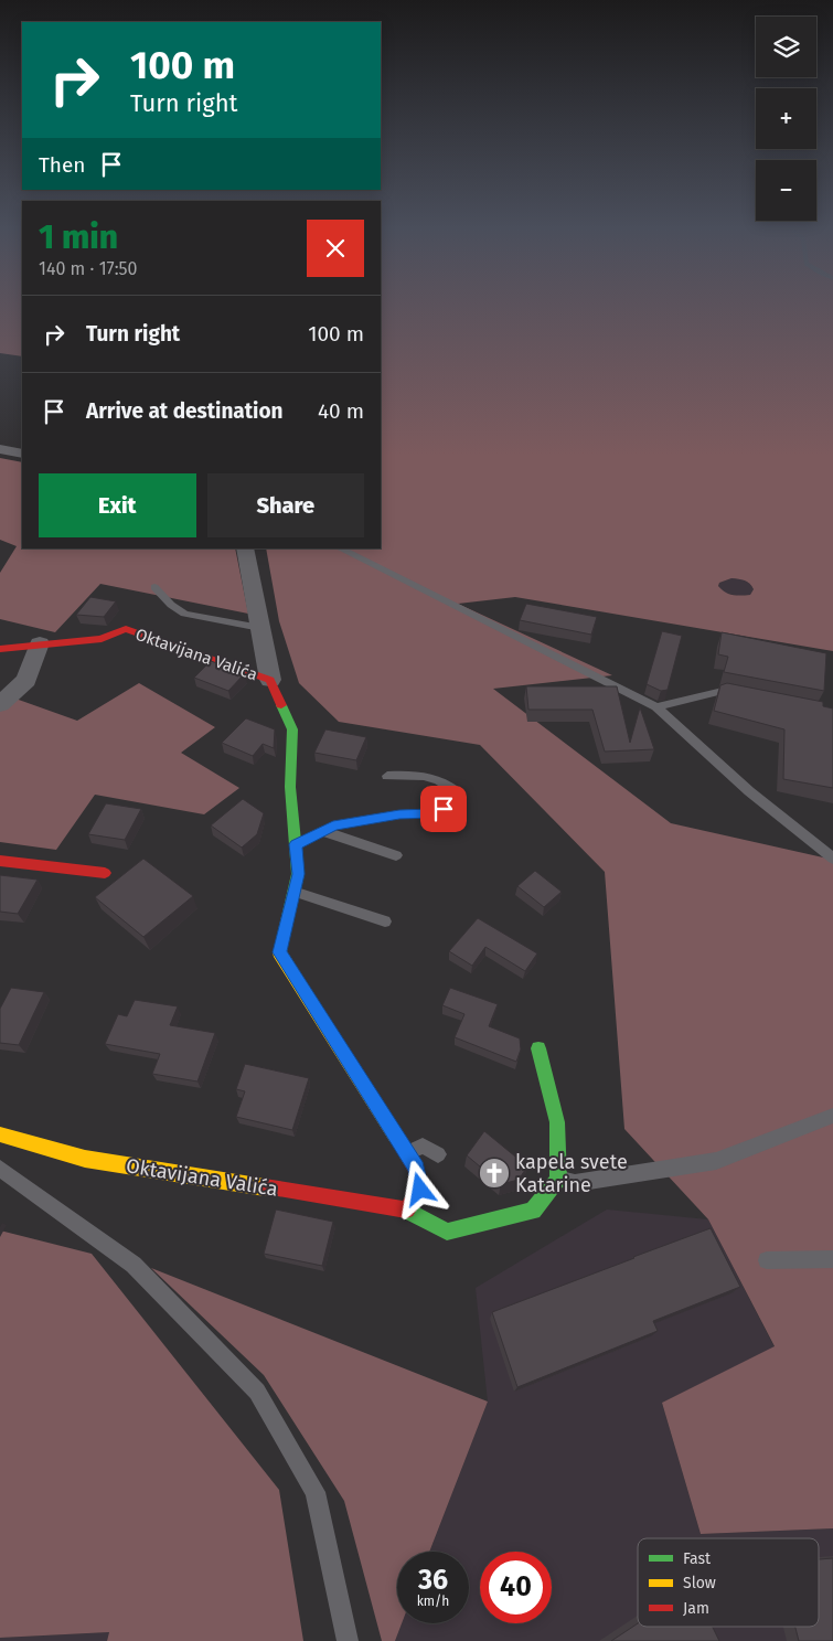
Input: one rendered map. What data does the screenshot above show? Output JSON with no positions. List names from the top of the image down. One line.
{"streets":{"street":["Oktavijana Valića"]},"places":{"church":["kapela svete Katarine"]},"legend":["Fast","Slow","Jam"],"page":{"map_buttons":["+","−"],"turn":["100 m","Turn right"],"then":"Then","heading":["1 min","140 m · 17:50"],"list":[{"name":"Turn right","value":"100 m"},{"name":"Arrive at destination","value":"40 m"}],"buttons":["Exit","Share"],"speed":"36 km/h","limit":"40"}}
